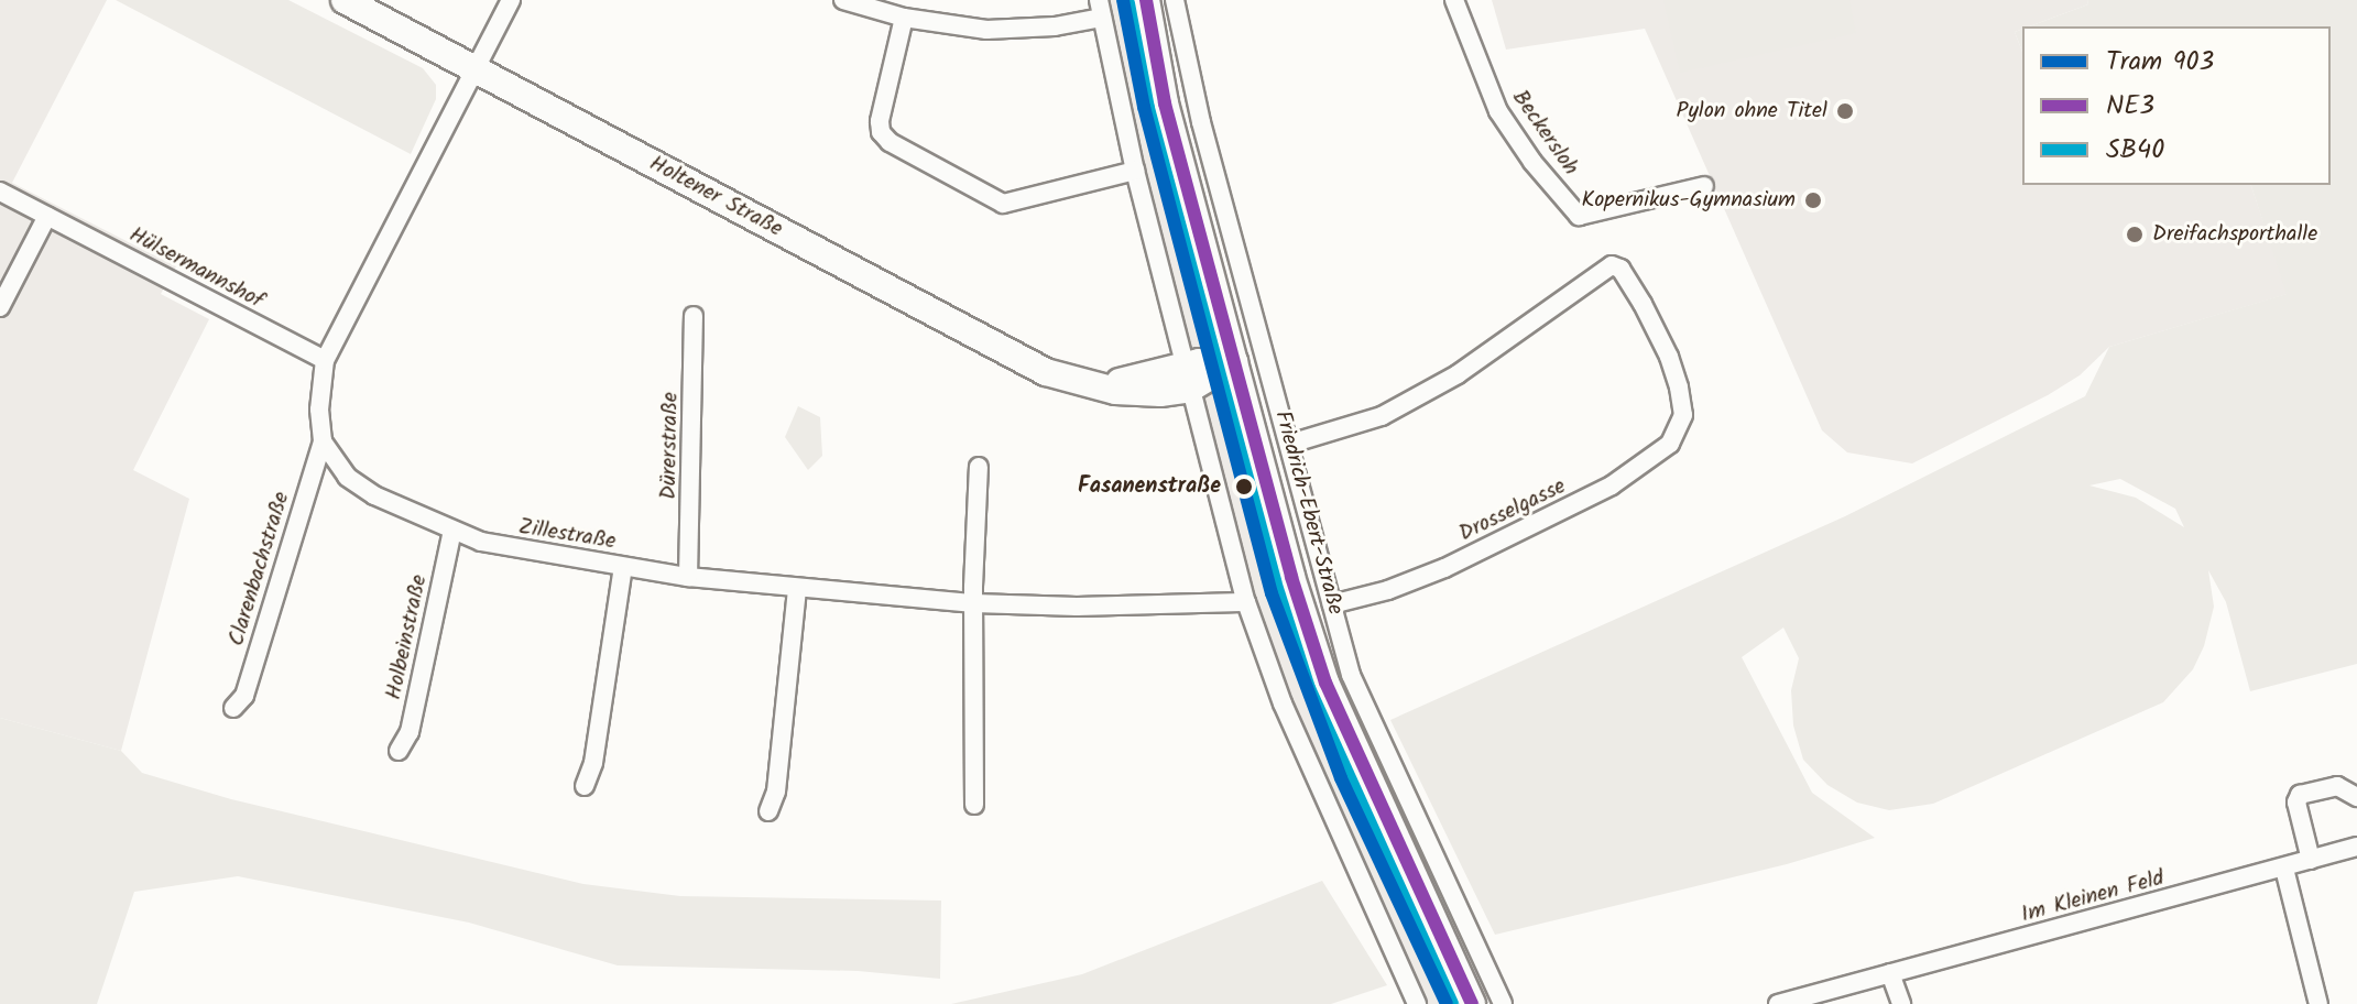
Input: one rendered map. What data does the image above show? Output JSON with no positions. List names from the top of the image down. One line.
{"streets":{"street":["Beckersloh","Holtener Straße","Hülsermannshof","Dürerstraße","Drosselgasse","Friedrich-Ebert-Straße","Zillestraße","Clarenbachstraße","Holbeinstraße","Im Kleinen Feld"]},"crossings":[["Holtener Straße","Friedrich-Ebert-Straße"],["Dürerstraße","Zillestraße"],["Drosselgasse","Friedrich-Ebert-Straße"],["Zillestraße","Clarenbachstraße"],["Zillestraße","Holbeinstraße"]],"places":["Pylon ohne Titel","Kopernikus-Gymnasium","Dreifachsporthalle","Fasanenstraße"],"lines":["tram line 903","transit line NE3","transit line SB40"],"legend":["Tram 903","NE3","SB40"]}
